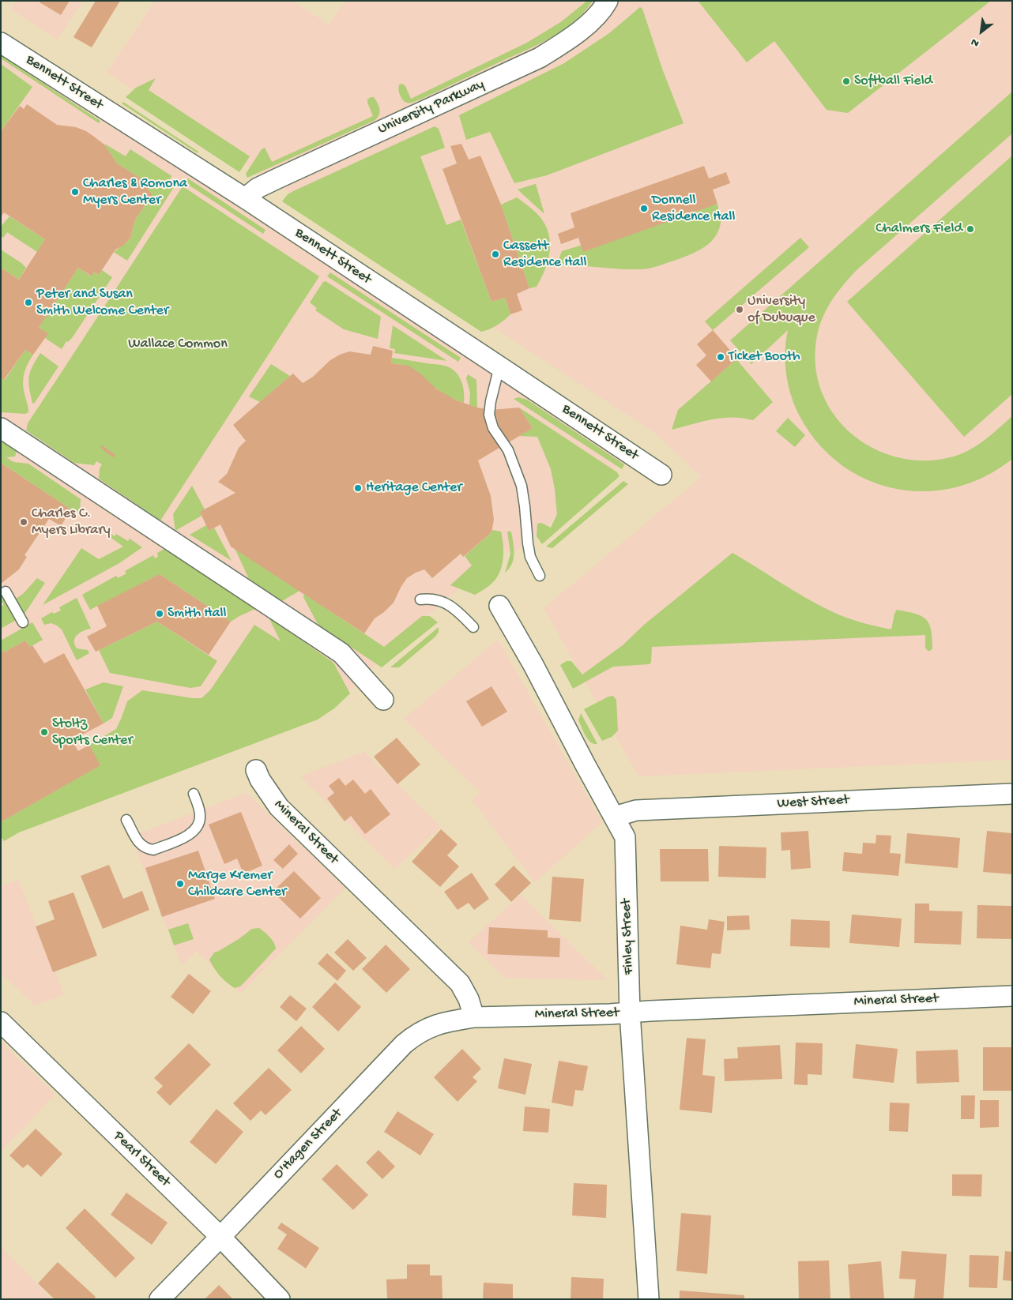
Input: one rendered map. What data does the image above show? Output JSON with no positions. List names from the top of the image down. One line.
{"streets":{"street":["Bennett Street","University Parkway","West Street","Mineral Street","Finley Street","O'Hagen Street","Pearl Street"]},"crossings":[["Bennett Street","University Parkway"],["West Street","Finley Street"],["Mineral Street","Finley Street"],["Mineral Street","O'Hagen Street"],["O'Hagen Street","Pearl Street"]],"parks":["Wallace Common"],"places":["Softball Field","Charles & Romona Myers Center","Donnell Residence Hall","Chalmers Field","Cassett Residence Hall","Peter and Susan Smith Welcome Center","University of Dubuque","Ticket Booth","Heritage Center","Charles C. Myers Library","Smith Hall","Stoltz Sports Center","Marge Kremer Childcare Center"],"north":"bottom left"}
